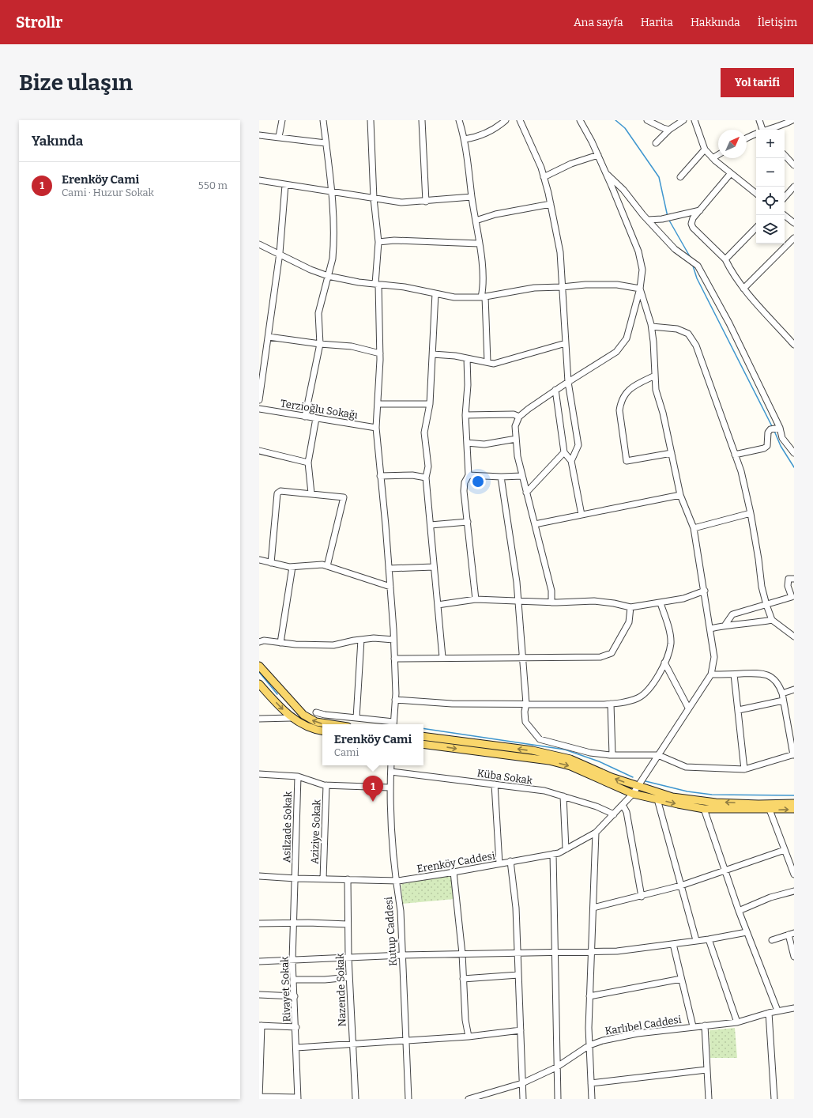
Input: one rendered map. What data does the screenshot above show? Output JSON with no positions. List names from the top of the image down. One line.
{"streets":{"street":["Terzioğlu Sokağı","Küba Sokak","Asilzade Sokak","Aziziye Sokak","Erenköy Caddesi","Kutup Caddesi","Rivayet Sokak","Nazende Sokak","Karlıbel Caddesi"]},"crossings":[["Küba Sokak","Erenköy Caddesi"],["Küba Sokak","Kutup Caddesi"],["Asilzade Sokak","Erenköy Caddesi"],["Asilzade Sokak","Rivayet Sokak"],["Aziziye Sokak","Erenköy Caddesi"],["Erenköy Caddesi","Kutup Caddesi"],["Erenköy Caddesi","Rivayet Sokak"],["Erenköy Caddesi","Nazende Sokak"]],"north":"top right","page":{"header":"Strollr","nav":["Ana sayfa","Harita","Hakkında","İletişim"],"buttons":"Yol tarifi","title":"Bize ulaşın","heading":"Yakında","map_buttons":["+","−"],"list":[{"mark":"1","name":"Erenköy Cami","note":"Cami · Huzur Sokak","value":"550 m"}],"popup":["Erenköy Cami","Cami"],"pins":"1"}}
